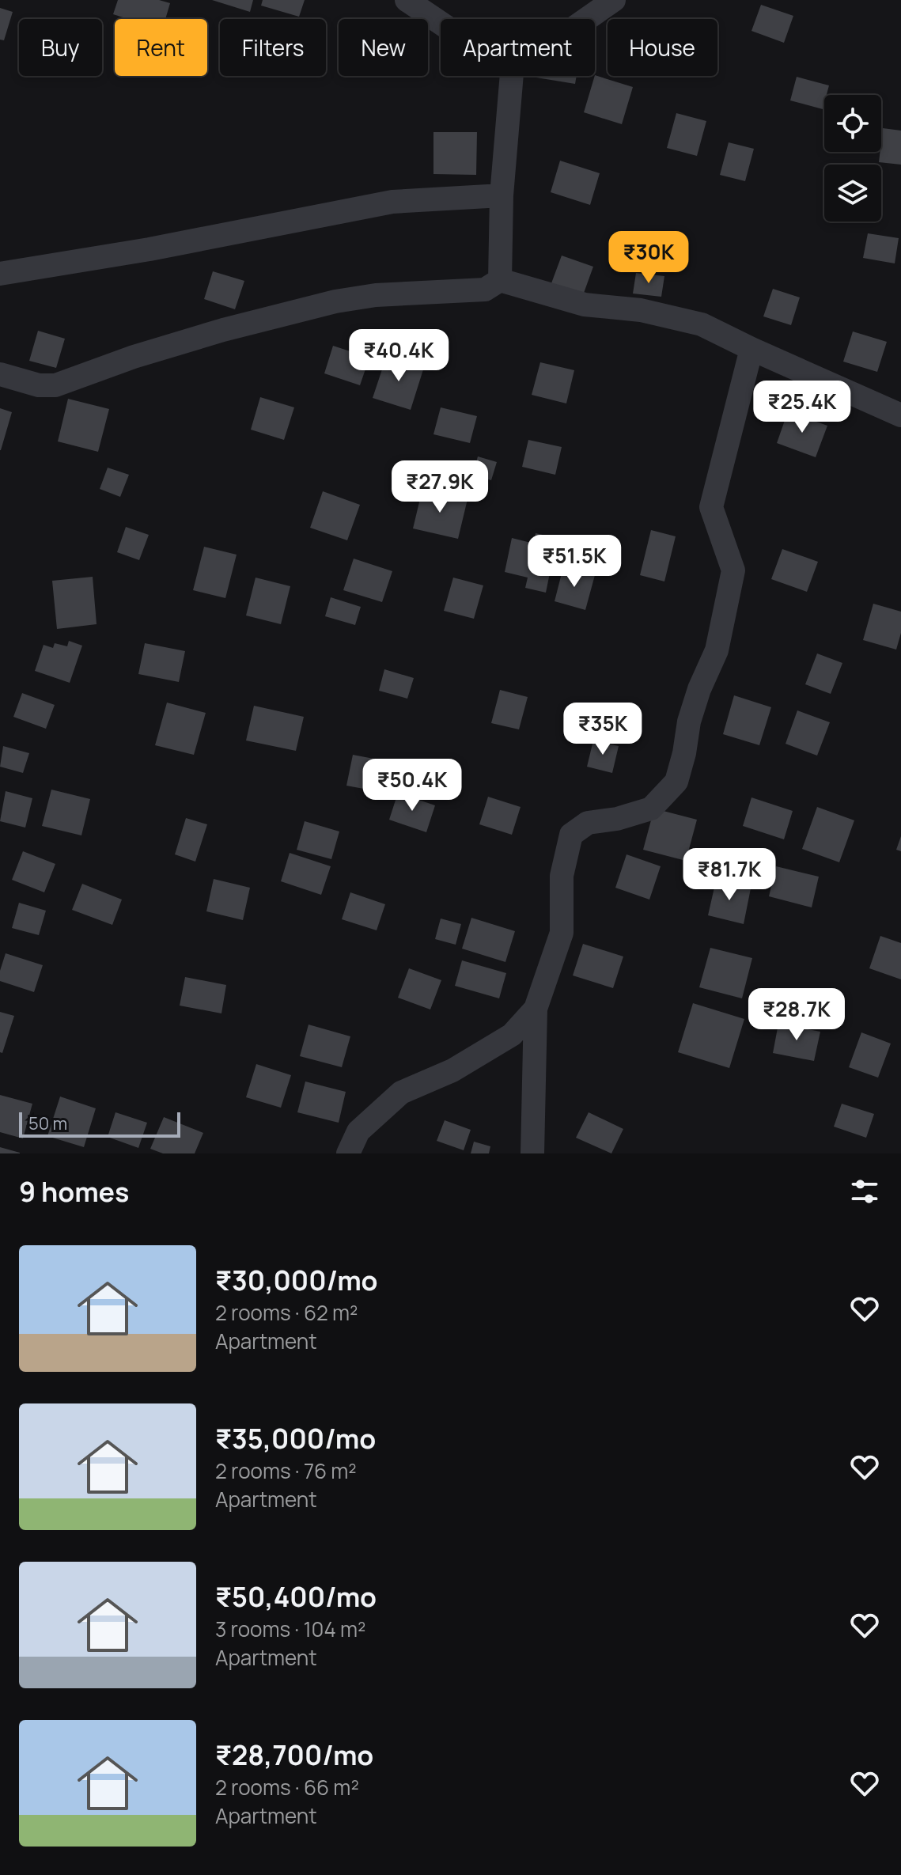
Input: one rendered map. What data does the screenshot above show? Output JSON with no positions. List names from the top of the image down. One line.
{"scale_bar":"50 m","page":{"chip":["Buy","Rent","Filters","New","Apartment","House"],"price":["₹30K","₹40.4K","₹25.4K","₹27.9K","₹51.5K","₹35K","₹50.4K","₹81.7K","₹28.7K"],"scale":"50 m","heading":"9 homes","list":[{"name":"₹30,000/mo","note":"2 rooms · 62 m² · Apartment"},{"name":"₹35,000/mo","note":"2 rooms · 76 m² · Apartment"},{"name":"₹50,400/mo","note":"3 rooms · 104 m² · Apartment"},{"name":"₹28,700/mo","note":"2 rooms · 66 m² · Apartment"}]}}
